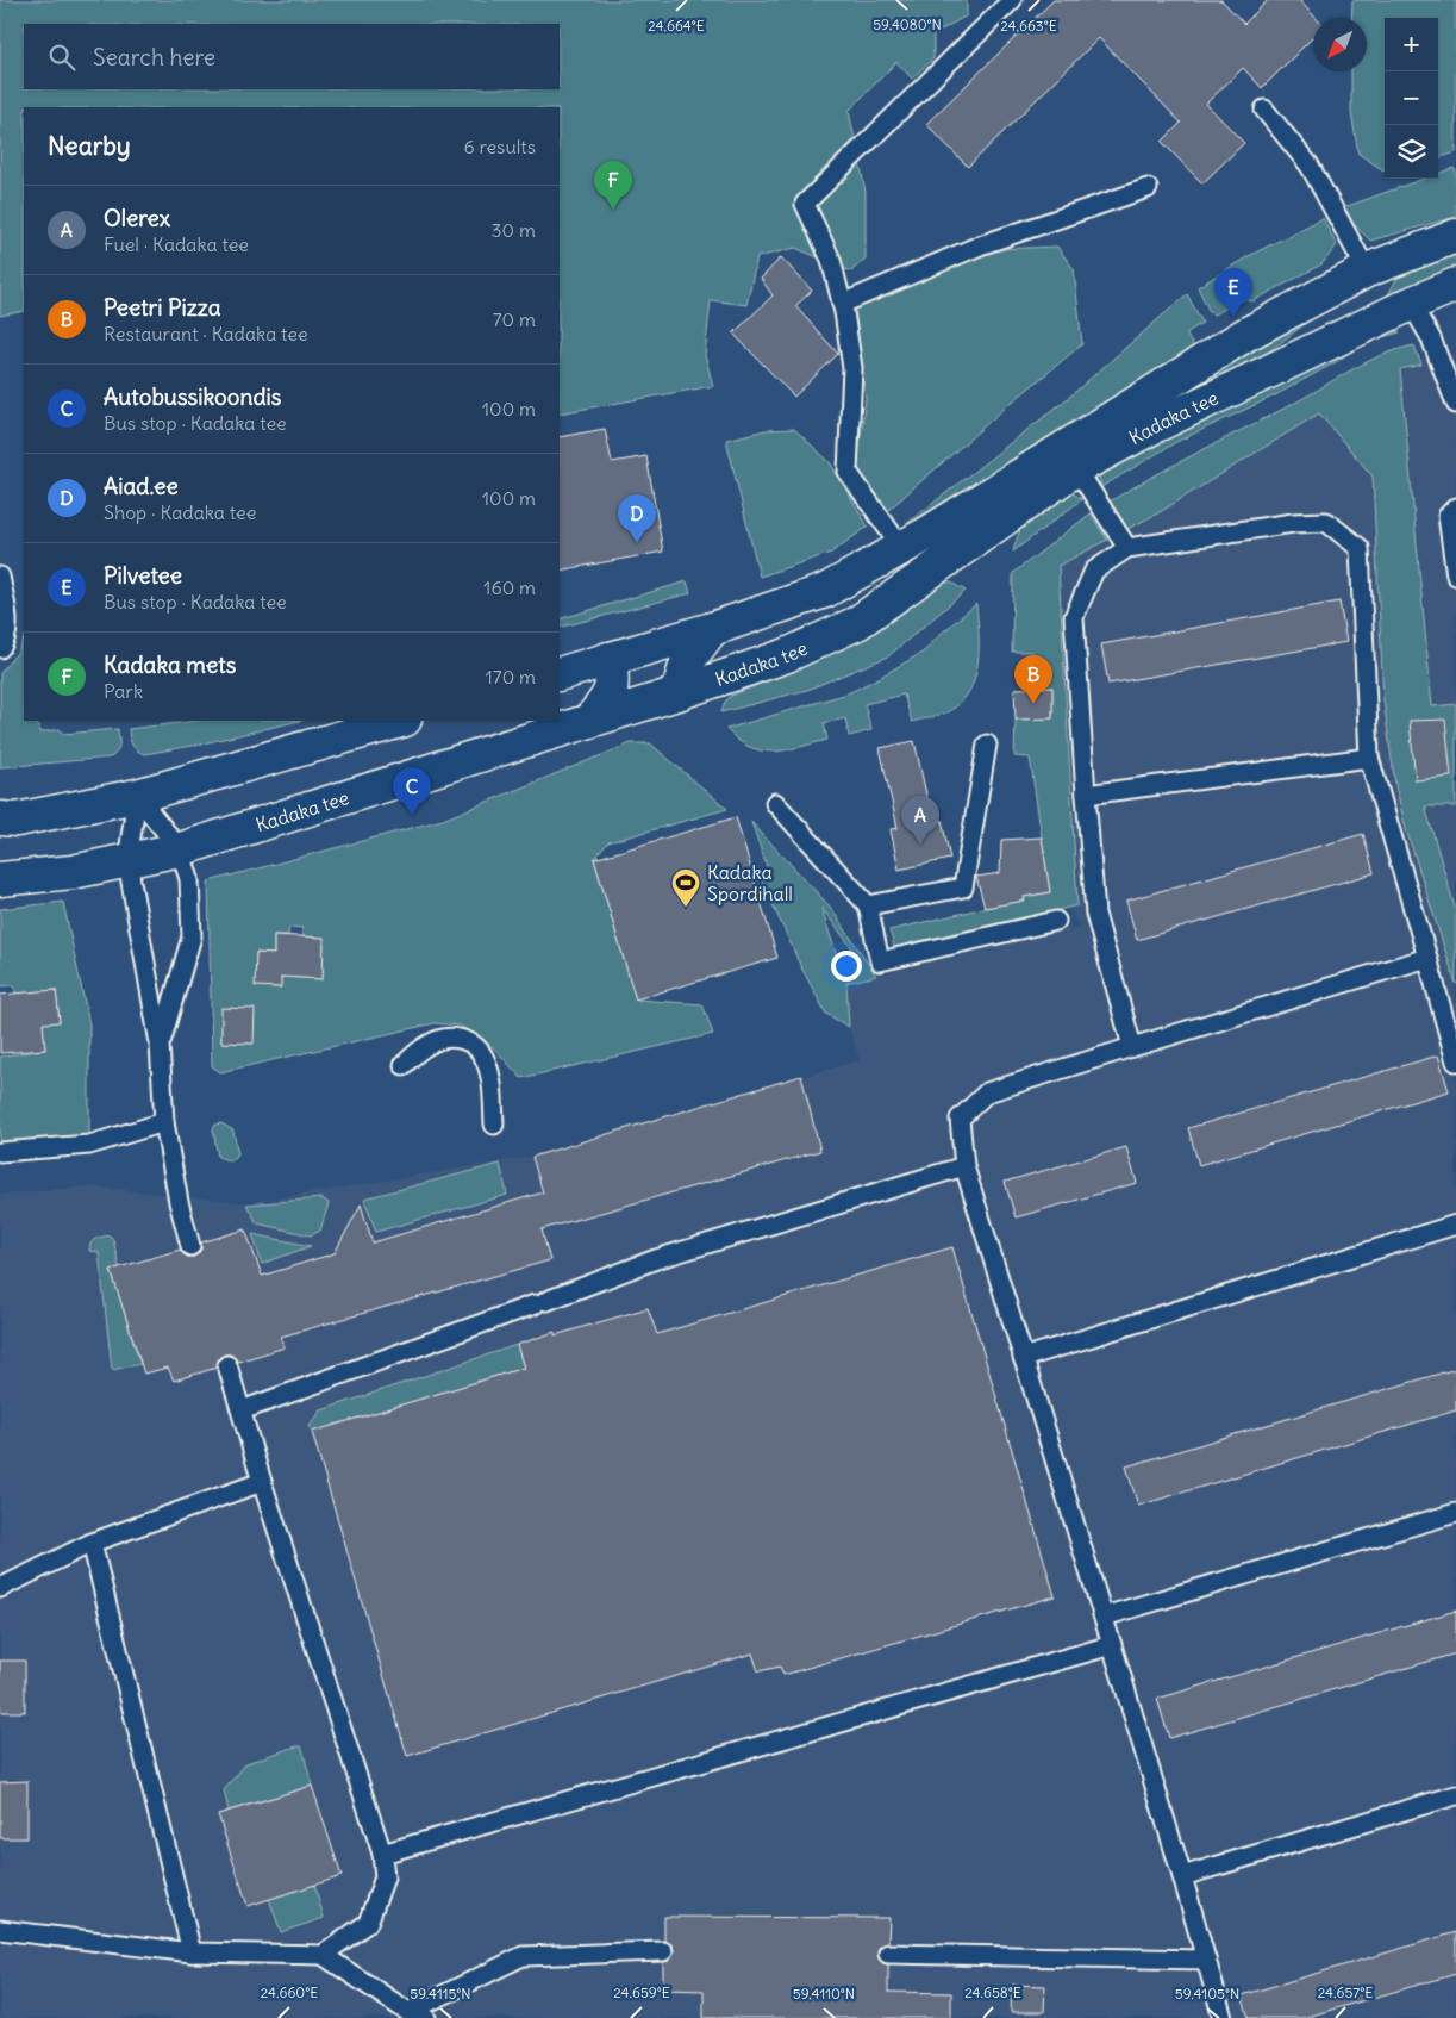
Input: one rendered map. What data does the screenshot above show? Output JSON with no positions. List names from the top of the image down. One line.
{"streets":{"main road":["Kadaka tee"]},"places":{"sports":["Kadaka Spordihall"]},"north":"bottom left","page":{"map_buttons":["+","−"],"search":"Search here","heading":["Nearby","6 results"],"pins":["F","E","D","B","C","A"],"list":[{"mark":"A","name":"Olerex","note":"Fuel · Kadaka tee","value":"30 m"},{"mark":"B","name":"Peetri Pizza","note":"Restaurant · Kadaka tee","value":"70 m"},{"mark":"C","name":"Autobussikoondis","note":"Bus stop · Kadaka tee","value":"100 m"},{"mark":"D","name":"Aiad.ee","note":"Shop · Kadaka tee","value":"100 m"},{"mark":"E","name":"Pilvetee","note":"Bus stop · Kadaka tee","value":"160 m"},{"mark":"F","name":"Kadaka mets","note":"Park","value":"170 m"}]},"coordinates":["59.4080°N","24.663°E","24.664°E","24.660°E","24.659°E","24.658°E","24.657°E","59.4115°N","59.4110°N","59.4105°N"]}
